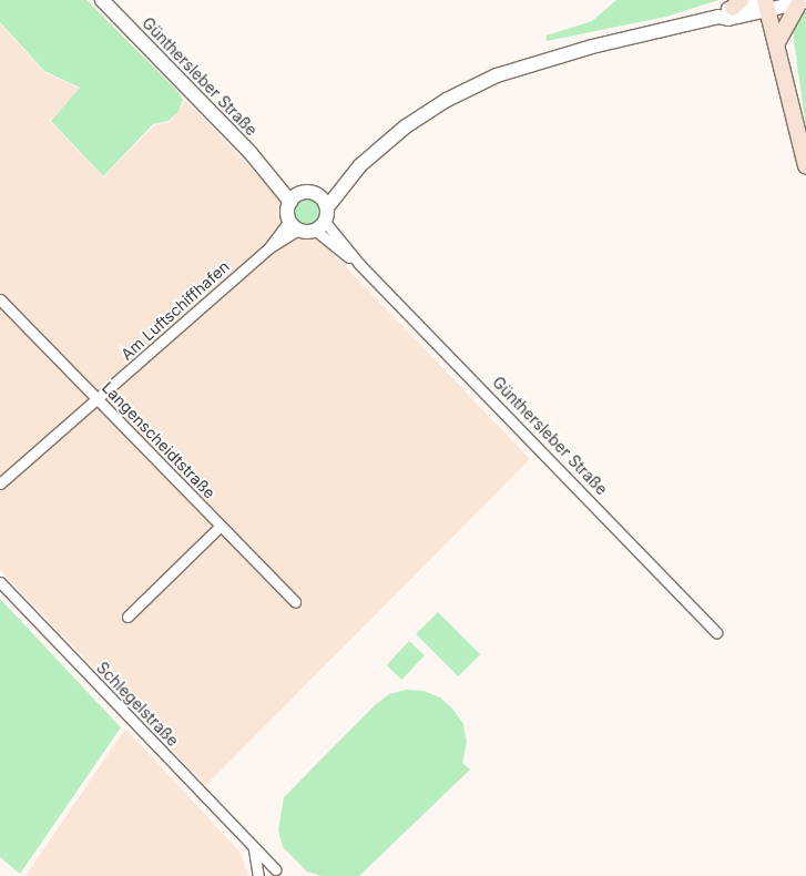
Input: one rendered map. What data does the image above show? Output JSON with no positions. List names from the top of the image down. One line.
{"streets":{"main road":["Günthersleber Straße"],"street":["Am Luftschiffhafen","Langenscheidtstraße","Schlegelstraße"]},"crossings":[["Am Luftschiffhafen","Langenscheidtstraße"]]}
